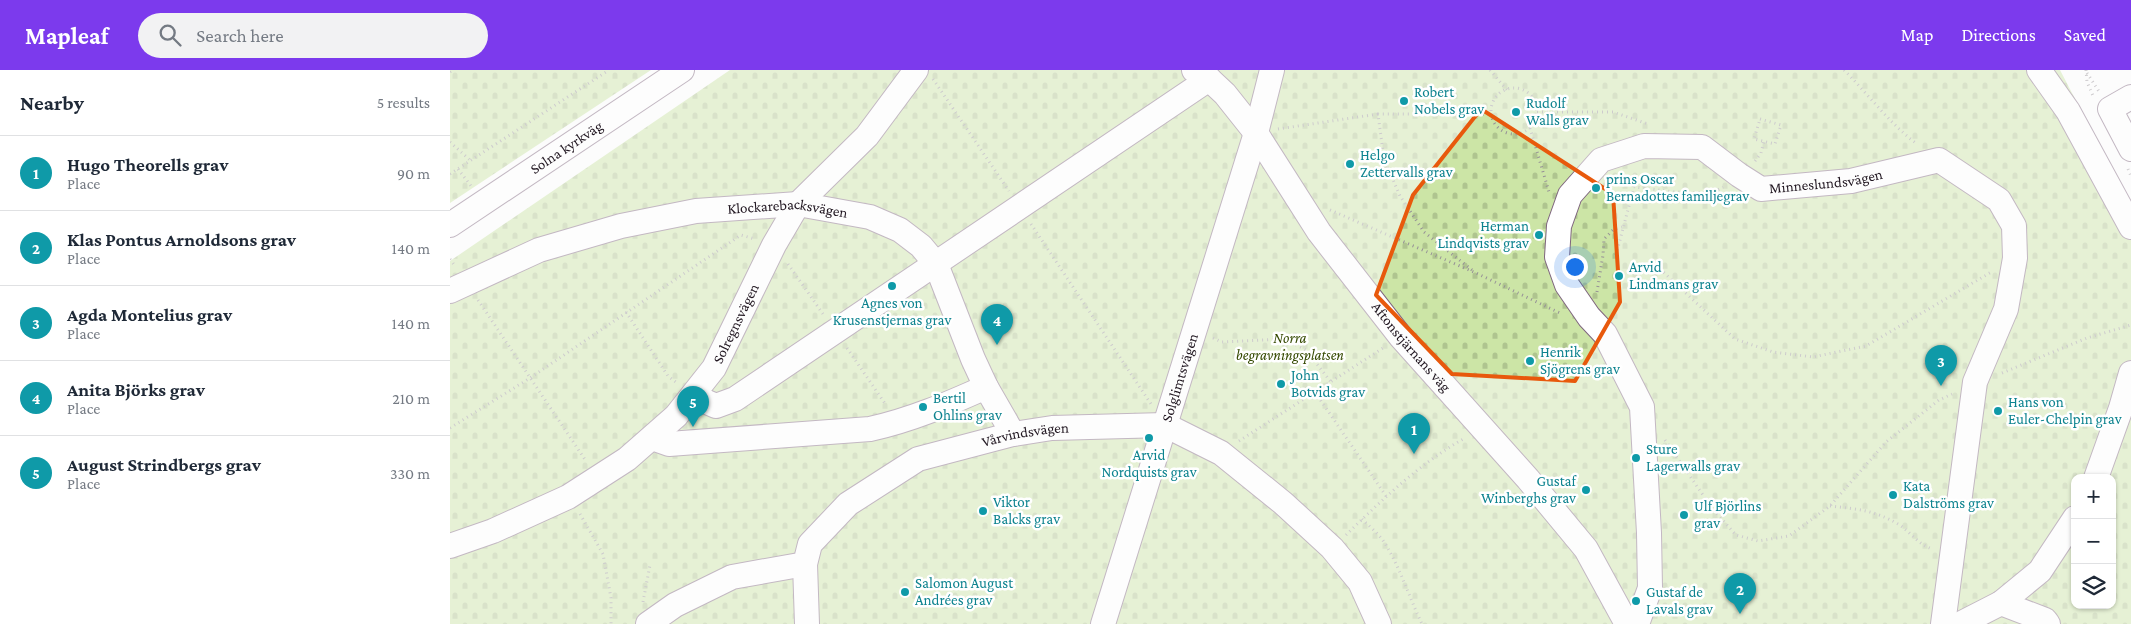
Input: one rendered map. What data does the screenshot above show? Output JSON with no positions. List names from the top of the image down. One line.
{"streets":{"street":["Solna kyrkväg","Minneslundsvägen","Klockarebacksvägen","Solregnsvägen","Aftonstjärnans väg","Solglimtsvägen","Vårvindsvägen"]},"crossings":[["Klockarebacksvägen","Solregnsvägen"],["Klockarebacksvägen","Vårvindsvägen"],["Aftonstjärnans väg","Solglimtsvägen"],["Solglimtsvägen","Vårvindsvägen"]],"parks":["Norra begravningsplatsen"],"places":["Robert Nobels grav","Rudolf Walls grav","Helgo Zettervalls grav","prins Oscar Bernadottes familjegrav","Herman Lindqvists grav","Arvid Lindmans grav","Agnes von Krusenstjernas grav","Henrik Sjögrens grav","John Botvids grav","Bertil Ohlins grav","Hans von Euler-Chelpin grav","Arvid Nordquists grav","Sture Lagerwalls grav","Gustaf Winberghs grav","Kata Dalströms grav","Viktor Balcks grav","Ulf Björlins grav","Salomon August Andrées grav","Gustaf de Lavals grav"],"page":{"header":"Mapleaf","search":"Search here","nav":["Map","Directions","Saved"],"heading":["Nearby","5 results"],"list":[{"mark":"1","name":"Hugo Theorells grav","note":"Place","value":"90 m"},{"mark":"2","name":"Klas Pontus Arnoldsons grav","note":"Place","value":"140 m"},{"mark":"3","name":"Agda Montelius grav","note":"Place","value":"140 m"},{"mark":"4","name":"Anita Björks grav","note":"Place","value":"210 m"},{"mark":"5","name":"August Strindbergs grav","note":"Place","value":"330 m"}],"pins":["4","3","5","1","2"],"map_buttons":["+","−"]}}
